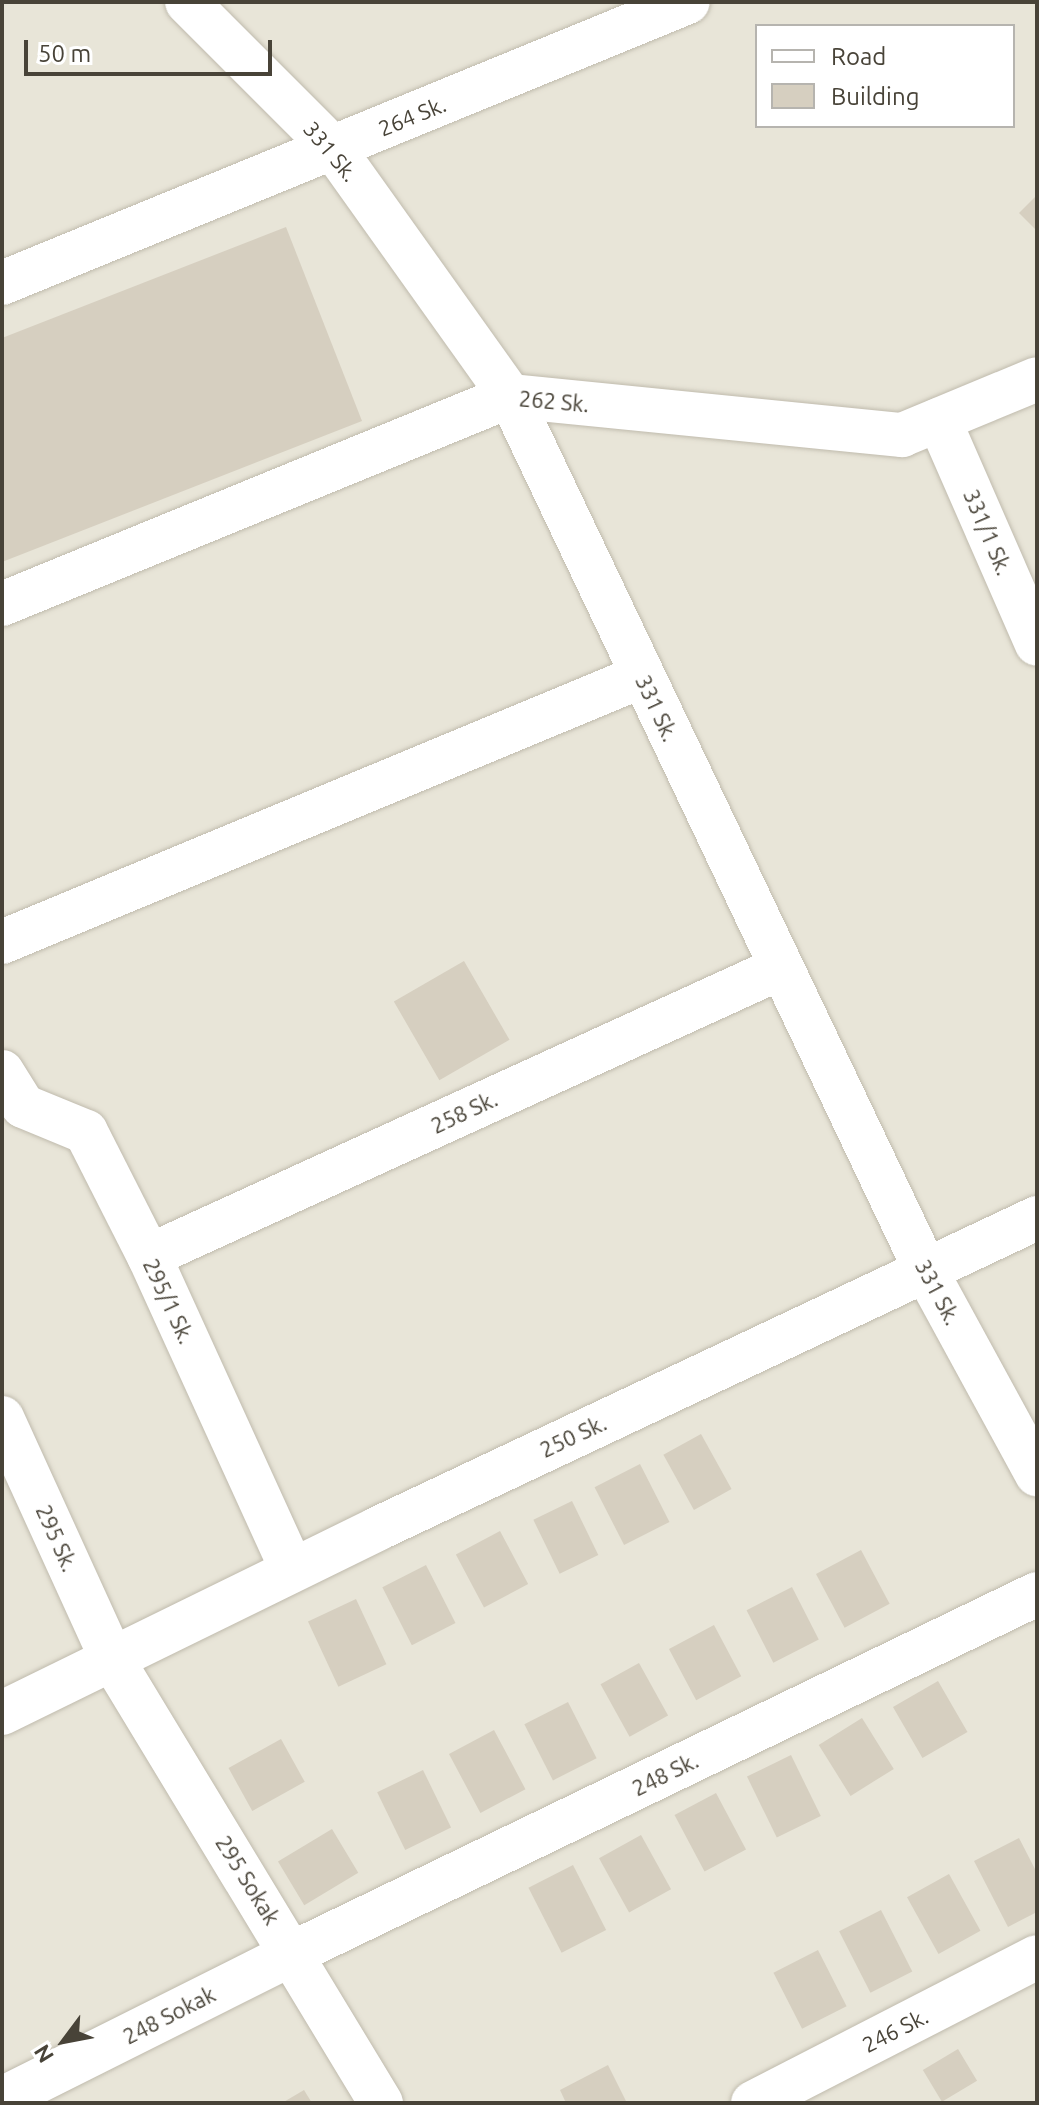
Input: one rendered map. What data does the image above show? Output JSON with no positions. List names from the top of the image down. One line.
{"streets":{"street":["264 Sk.","331 Sk.","262 Sk.","331/1 Sk.","258 Sk.","295/1 Sk.","250 Sk.","295 Sk.","248 Sk.","295 Sokak","248 Sokak","246 Sk."]},"crossings":[["264 Sk.","331 Sk."],["331 Sk.","262 Sk."],["331 Sk.","258 Sk."],["331 Sk.","250 Sk."],["262 Sk.","331/1 Sk."],["258 Sk.","295/1 Sk."],["295/1 Sk.","250 Sk."],["250 Sk.","295 Sk."],["250 Sk.","295 Sokak"],["295 Sk.","295 Sokak"],["248 Sk.","295 Sokak"],["248 Sk.","248 Sokak"],["295 Sokak","248 Sokak"]],"legend":["Road","Building"],"scale_bar":"50 m","north":"bottom left"}
